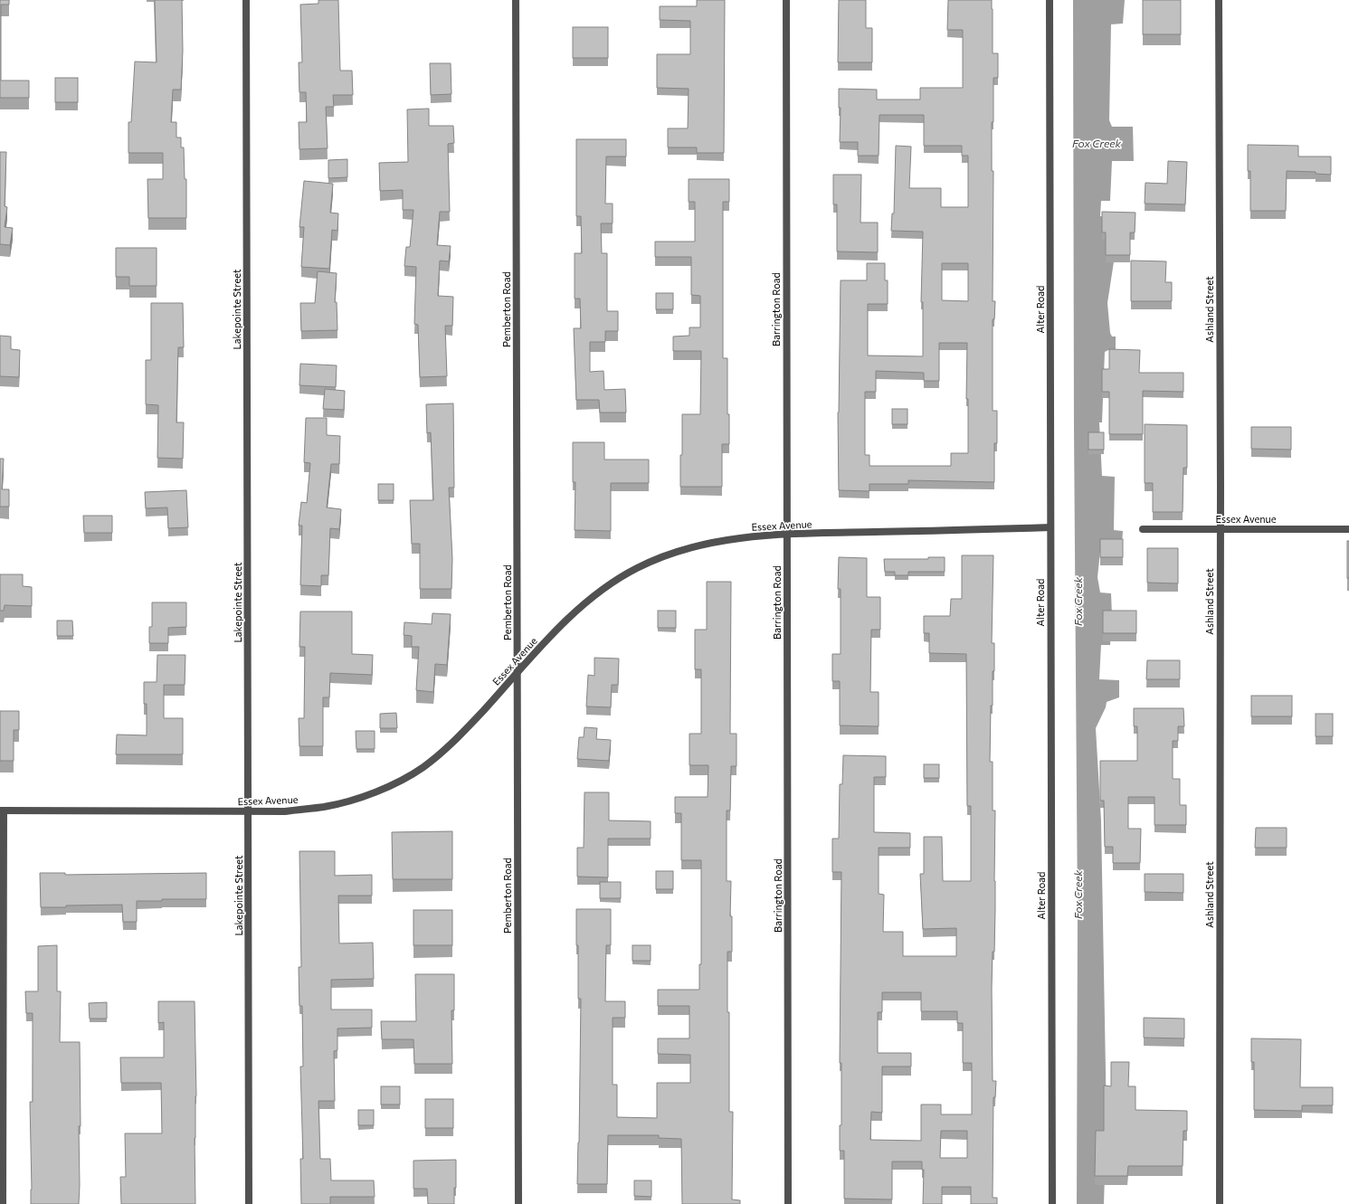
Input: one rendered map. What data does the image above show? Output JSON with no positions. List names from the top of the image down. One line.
{"streets":{"street":["Lakepointe Street","Pemberton Road","Barrington Road","Alter Road","Ashland Street","Essex Avenue"]},"crossings":[["Lakepointe Street","Essex Avenue"],["Pemberton Road","Essex Avenue"],["Barrington Road","Essex Avenue"],["Alter Road","Essex Avenue"],["Ashland Street","Essex Avenue"]],"water":["Fox Creek"]}
